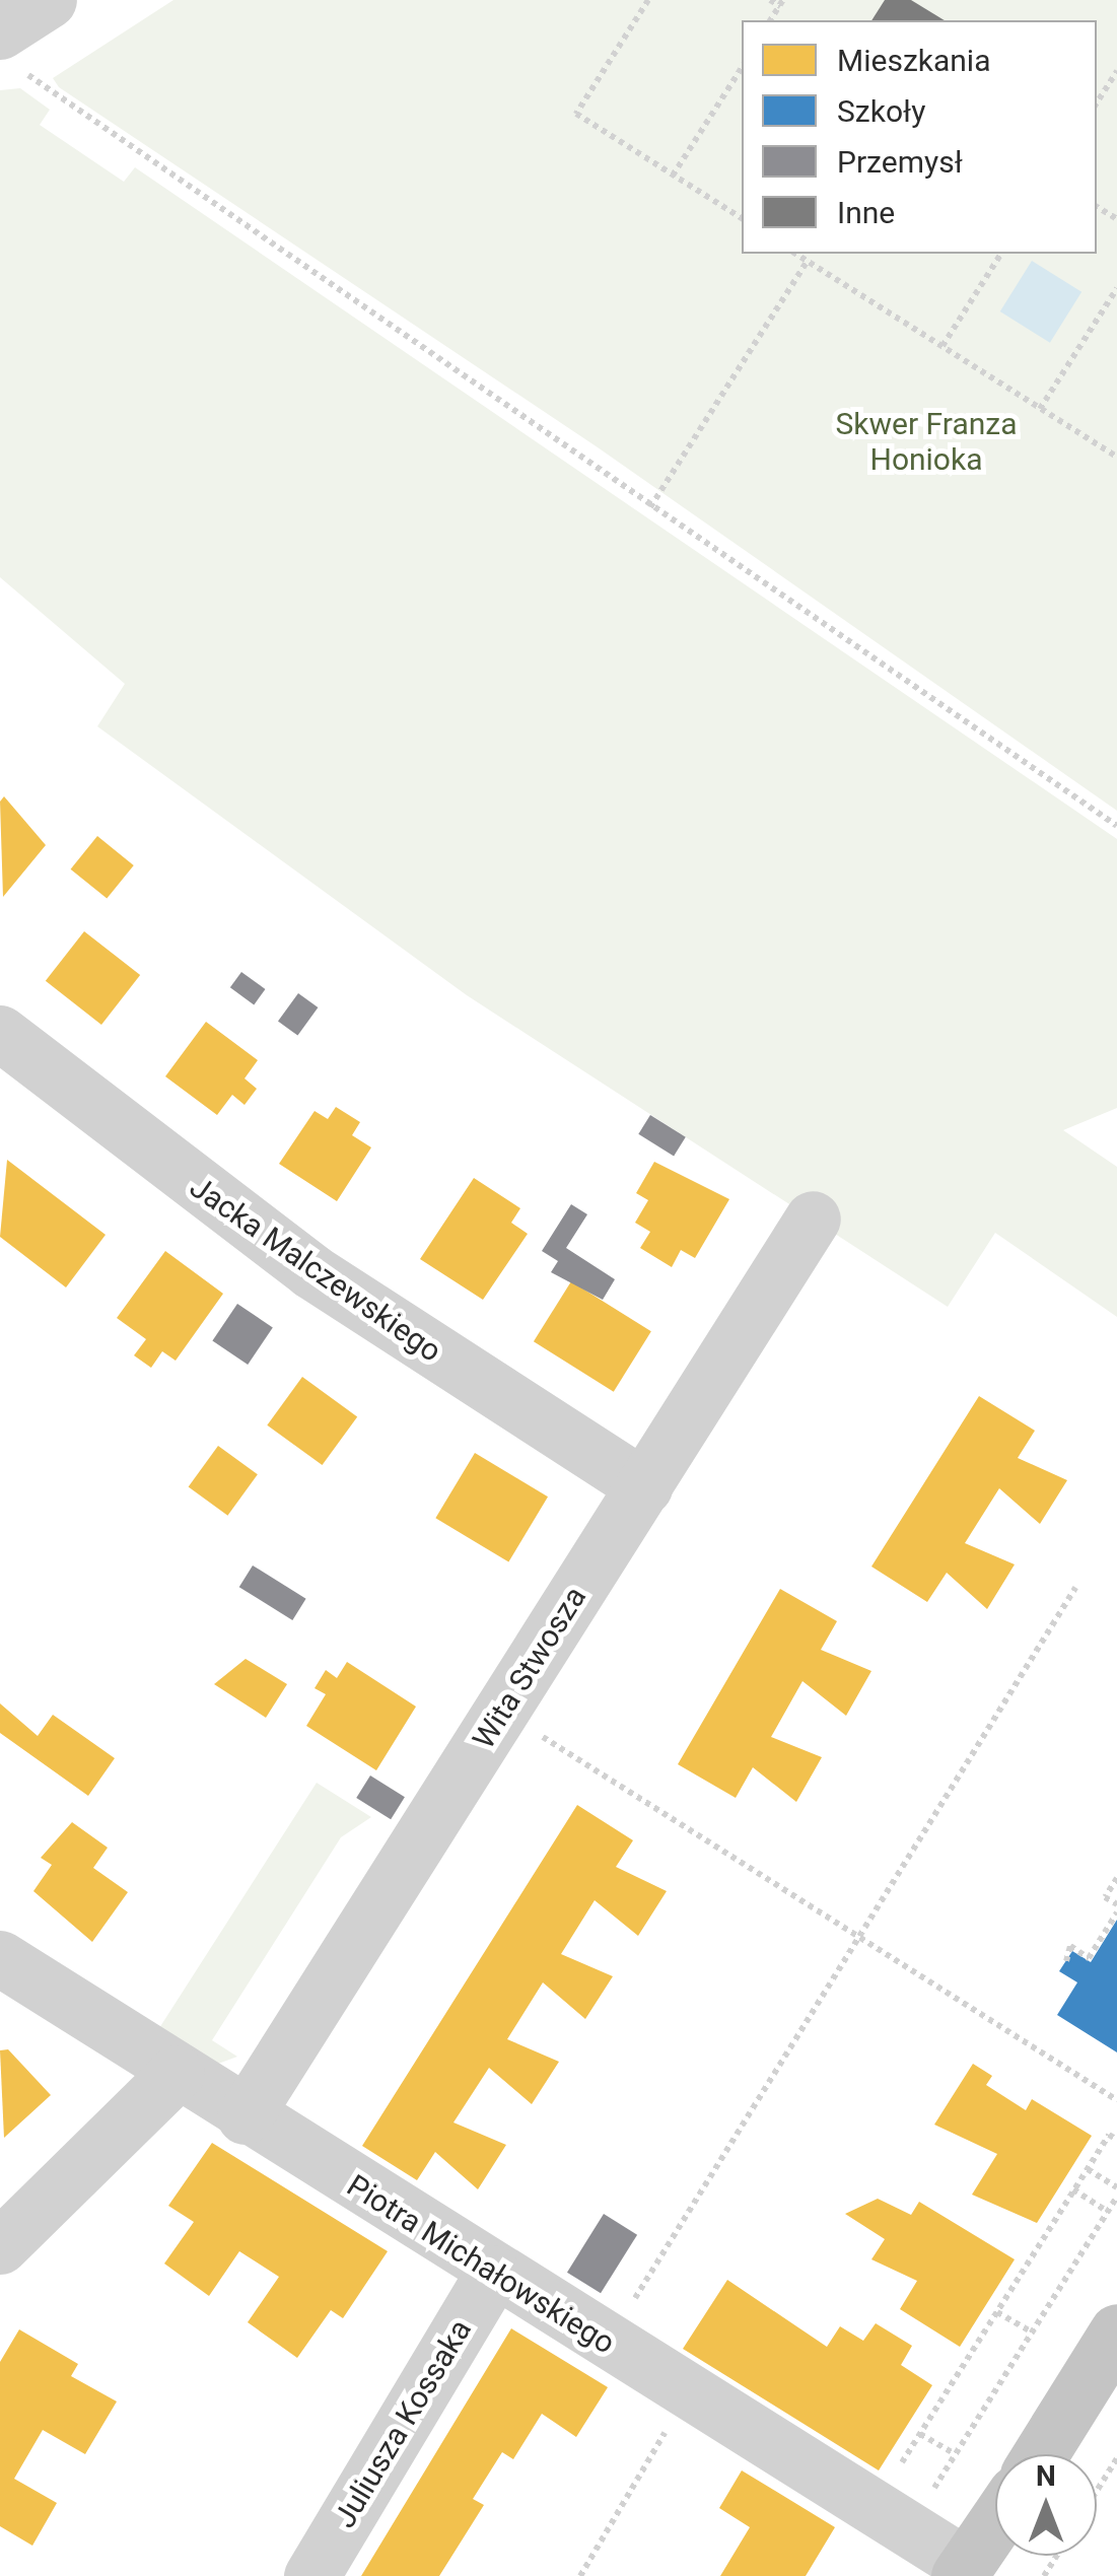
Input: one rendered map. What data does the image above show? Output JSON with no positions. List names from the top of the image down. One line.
{"streets":{"street":["Jacka Malczewskiego","Wita Stwosza","Piotra Michałowskiego","Juliusza Kossaka"]},"crossings":[["Jacka Malczewskiego","Wita Stwosza"],["Wita Stwosza","Piotra Michałowskiego"],["Piotra Michałowskiego","Juliusza Kossaka"]],"parks":["Skwer Franza Honioka"],"legend":["Mieszkania","Szkoły","Przemysł","Inne"],"north":"top"}
